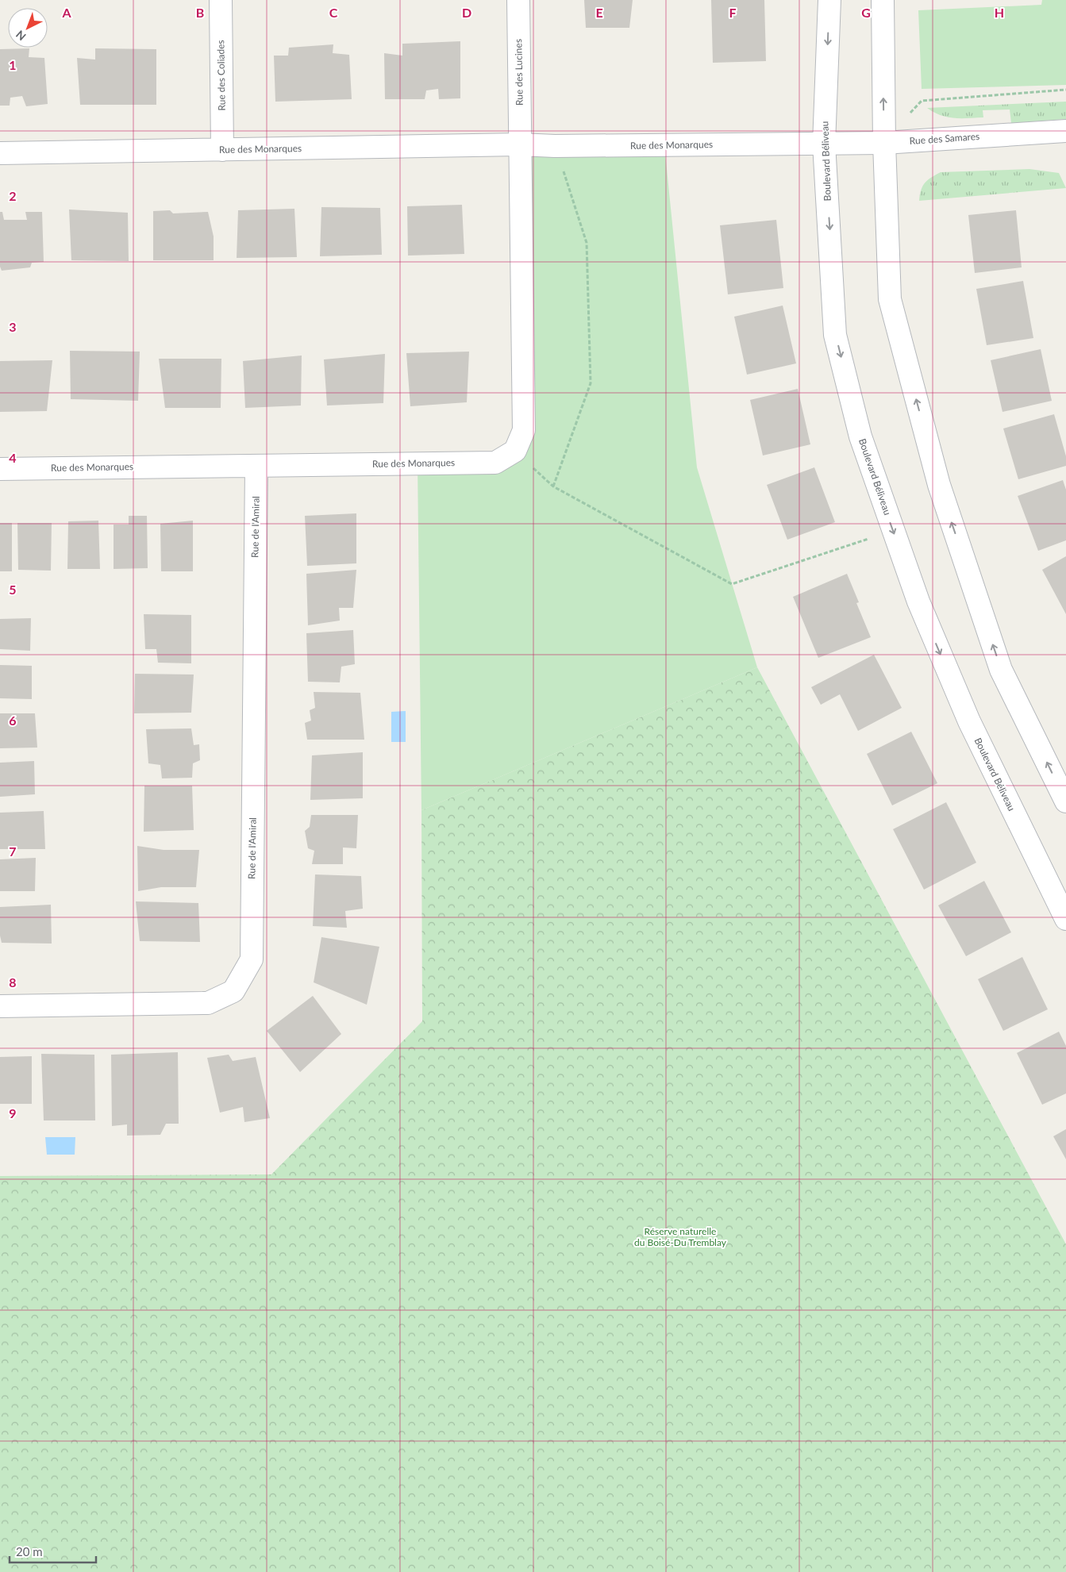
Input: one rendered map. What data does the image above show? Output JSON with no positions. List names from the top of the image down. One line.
{"streets":{"street":["Rue des Lucines","Rue des Coliades","Rue des Samares","Rue des Monarques","Boulevard Béliveau","Rue de l'Amiral"]},"crossings":[["Rue des Lucines","Rue des Monarques"],["Rue des Coliades","Rue des Monarques"],["Rue des Samares","Rue des Monarques"],["Rue des Samares","Boulevard Béliveau"],["Rue des Monarques","Boulevard Béliveau"],["Rue des Monarques","Rue de l'Amiral"]],"parks":["Réserve naturelle du Boisé-Du Tremblay"],"scale_bar":"20 m","north":"bottom left","grid":{"columns":["A","B","C","D","E","F","G","H"],"rows":["1","2","3","4","5","6","7","8","9"]}}
